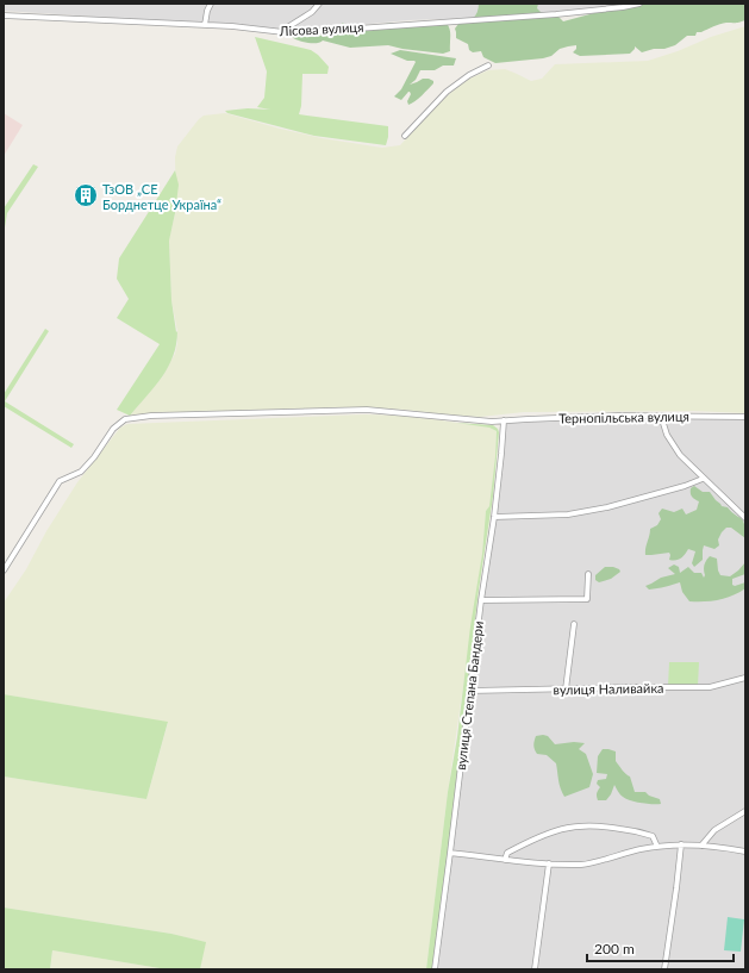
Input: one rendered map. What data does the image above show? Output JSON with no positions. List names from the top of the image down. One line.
{"streets":{"street":["Лісова вулиця","Тернопільська вулиця","вулиця Наливайка","вулиця Степана Бандери"]},"crossings":[["Тернопільська вулиця","вулиця Степана Бандери"],["вулиця Наливайка","вулиця Степана Бандери"]],"places":{"building":["ТзОВ „СЕ Борднетце Україна“"]},"scale_bar":"200 m"}
